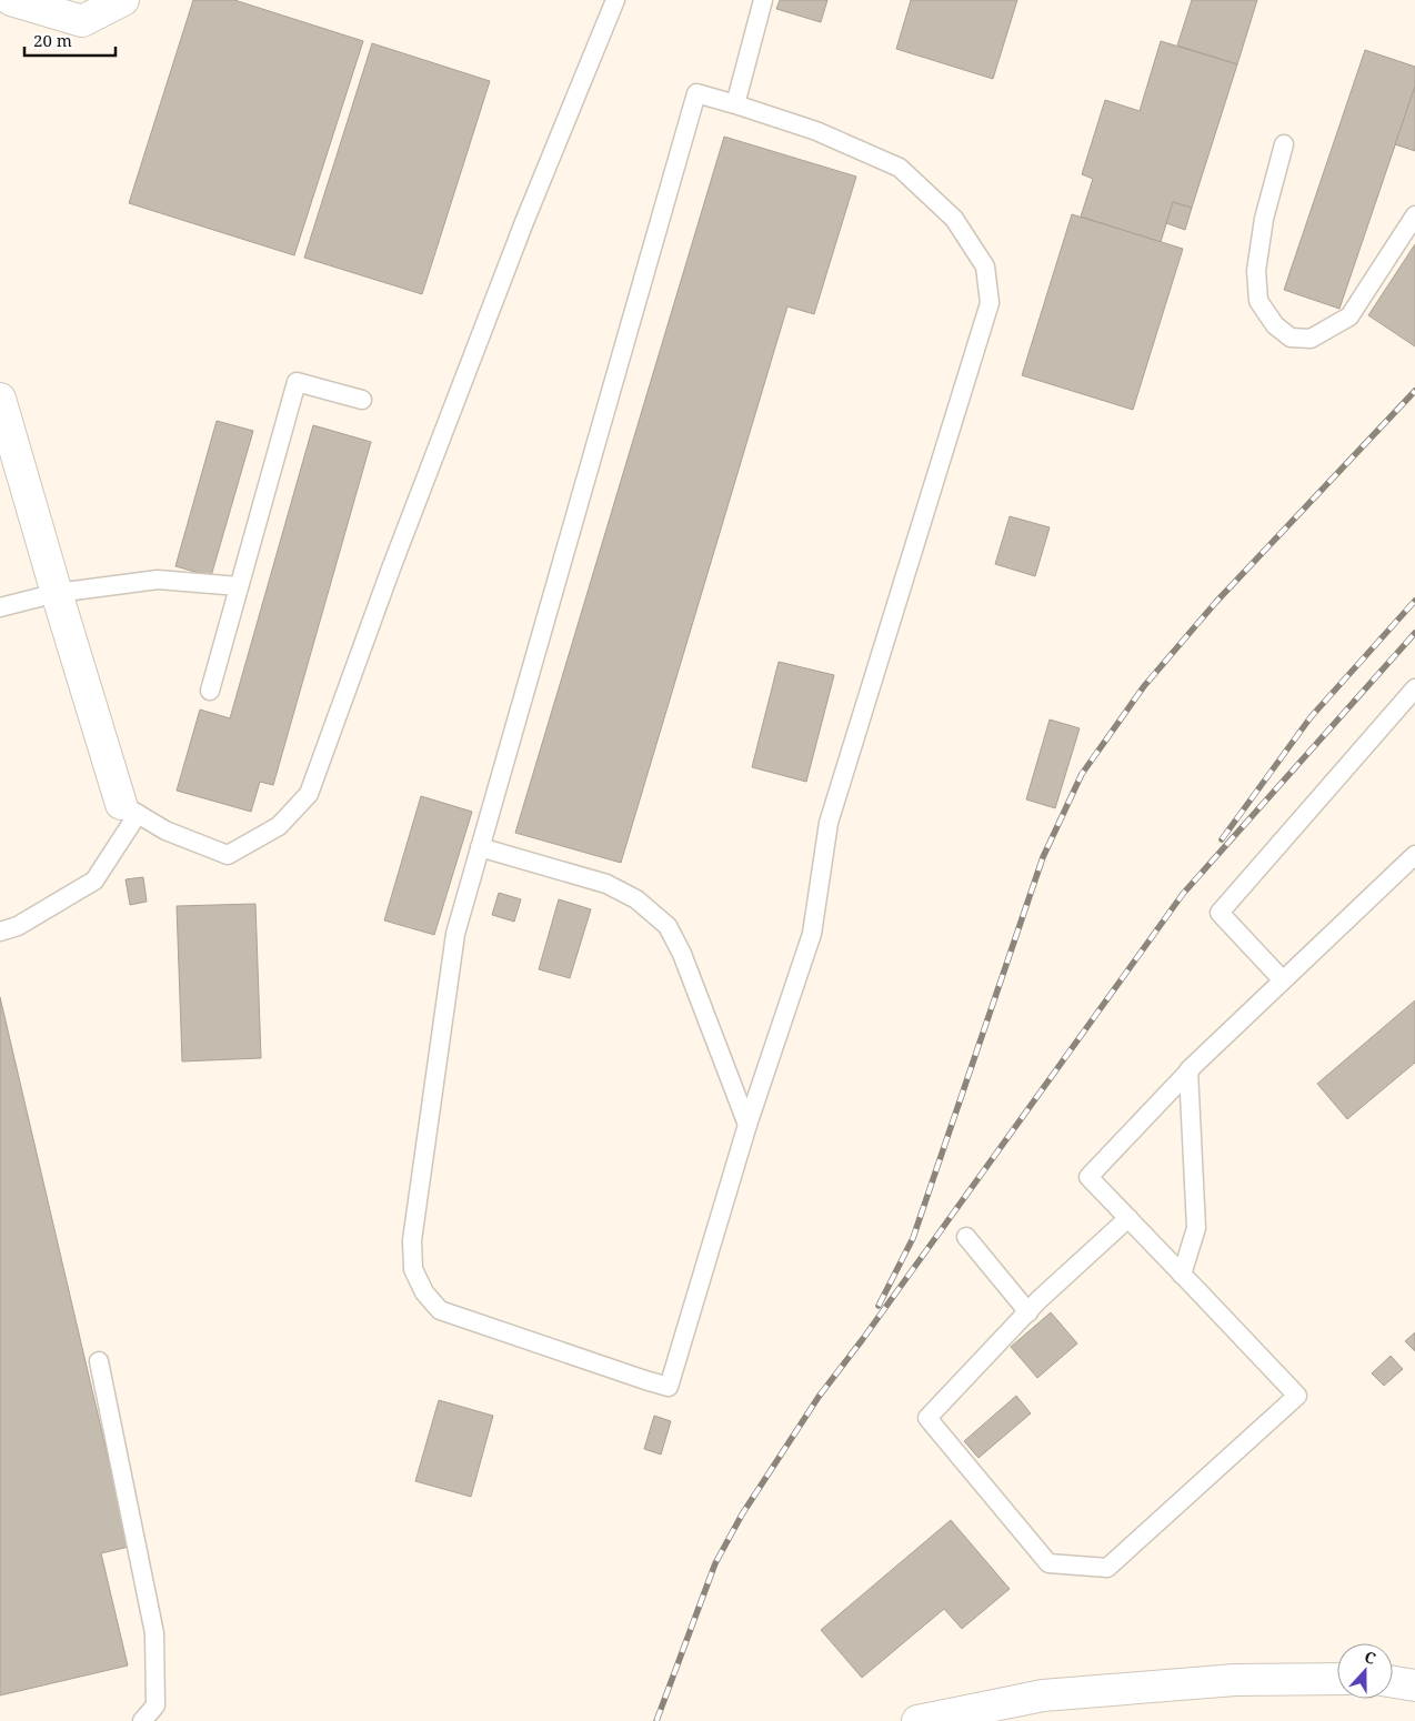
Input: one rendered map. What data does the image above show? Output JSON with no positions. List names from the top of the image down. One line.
{"scale_bar":"20 m","north":"top"}
